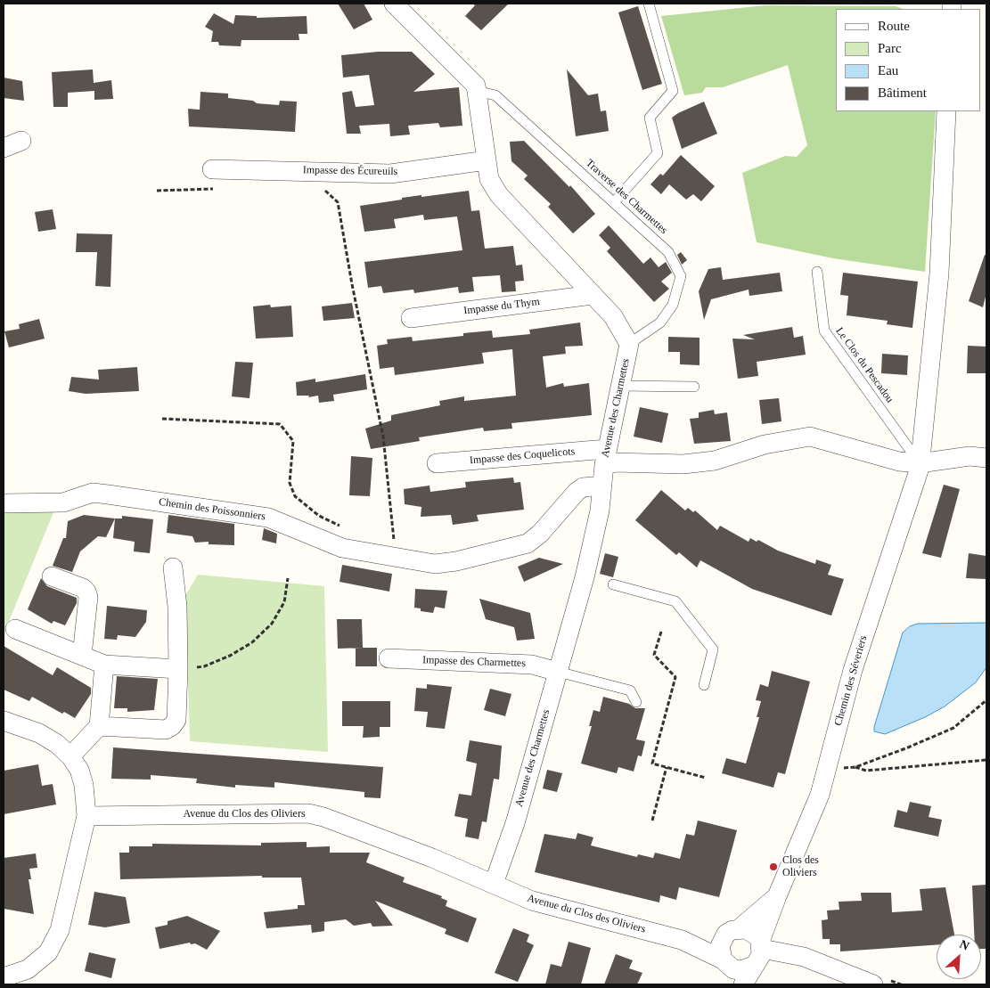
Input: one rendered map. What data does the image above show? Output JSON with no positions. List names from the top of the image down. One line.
{"streets":{"street":["Impasse des Écureuils","Impasse du Thym","Avenue des Charmettes","Impasse des Coquelicots","Chemin des Poissonniers","Impasse des Charmettes","Chemin des Séveriers","Avenue du Clos des Oliviers"],"lane":["Traverse des Charmettes","Le Clos du Pescadou"]},"crossings":[["Impasse des Écureuils","Avenue des Charmettes"],["Traverse des Charmettes","Avenue des Charmettes"],["Impasse du Thym","Avenue des Charmettes"],["Le Clos du Pescadou","Chemin des Séveriers"],["Avenue des Charmettes","Impasse des Coquelicots"],["Avenue des Charmettes","Chemin des Poissonniers"],["Avenue des Charmettes","Impasse des Charmettes"],["Avenue des Charmettes","Avenue du Clos des Oliviers"],["Chemin des Séveriers","Avenue du Clos des Oliviers"]],"places":["Clos des Oliviers"],"legend":["Route","Parc","Eau","Bâtiment"],"north":"top right"}
